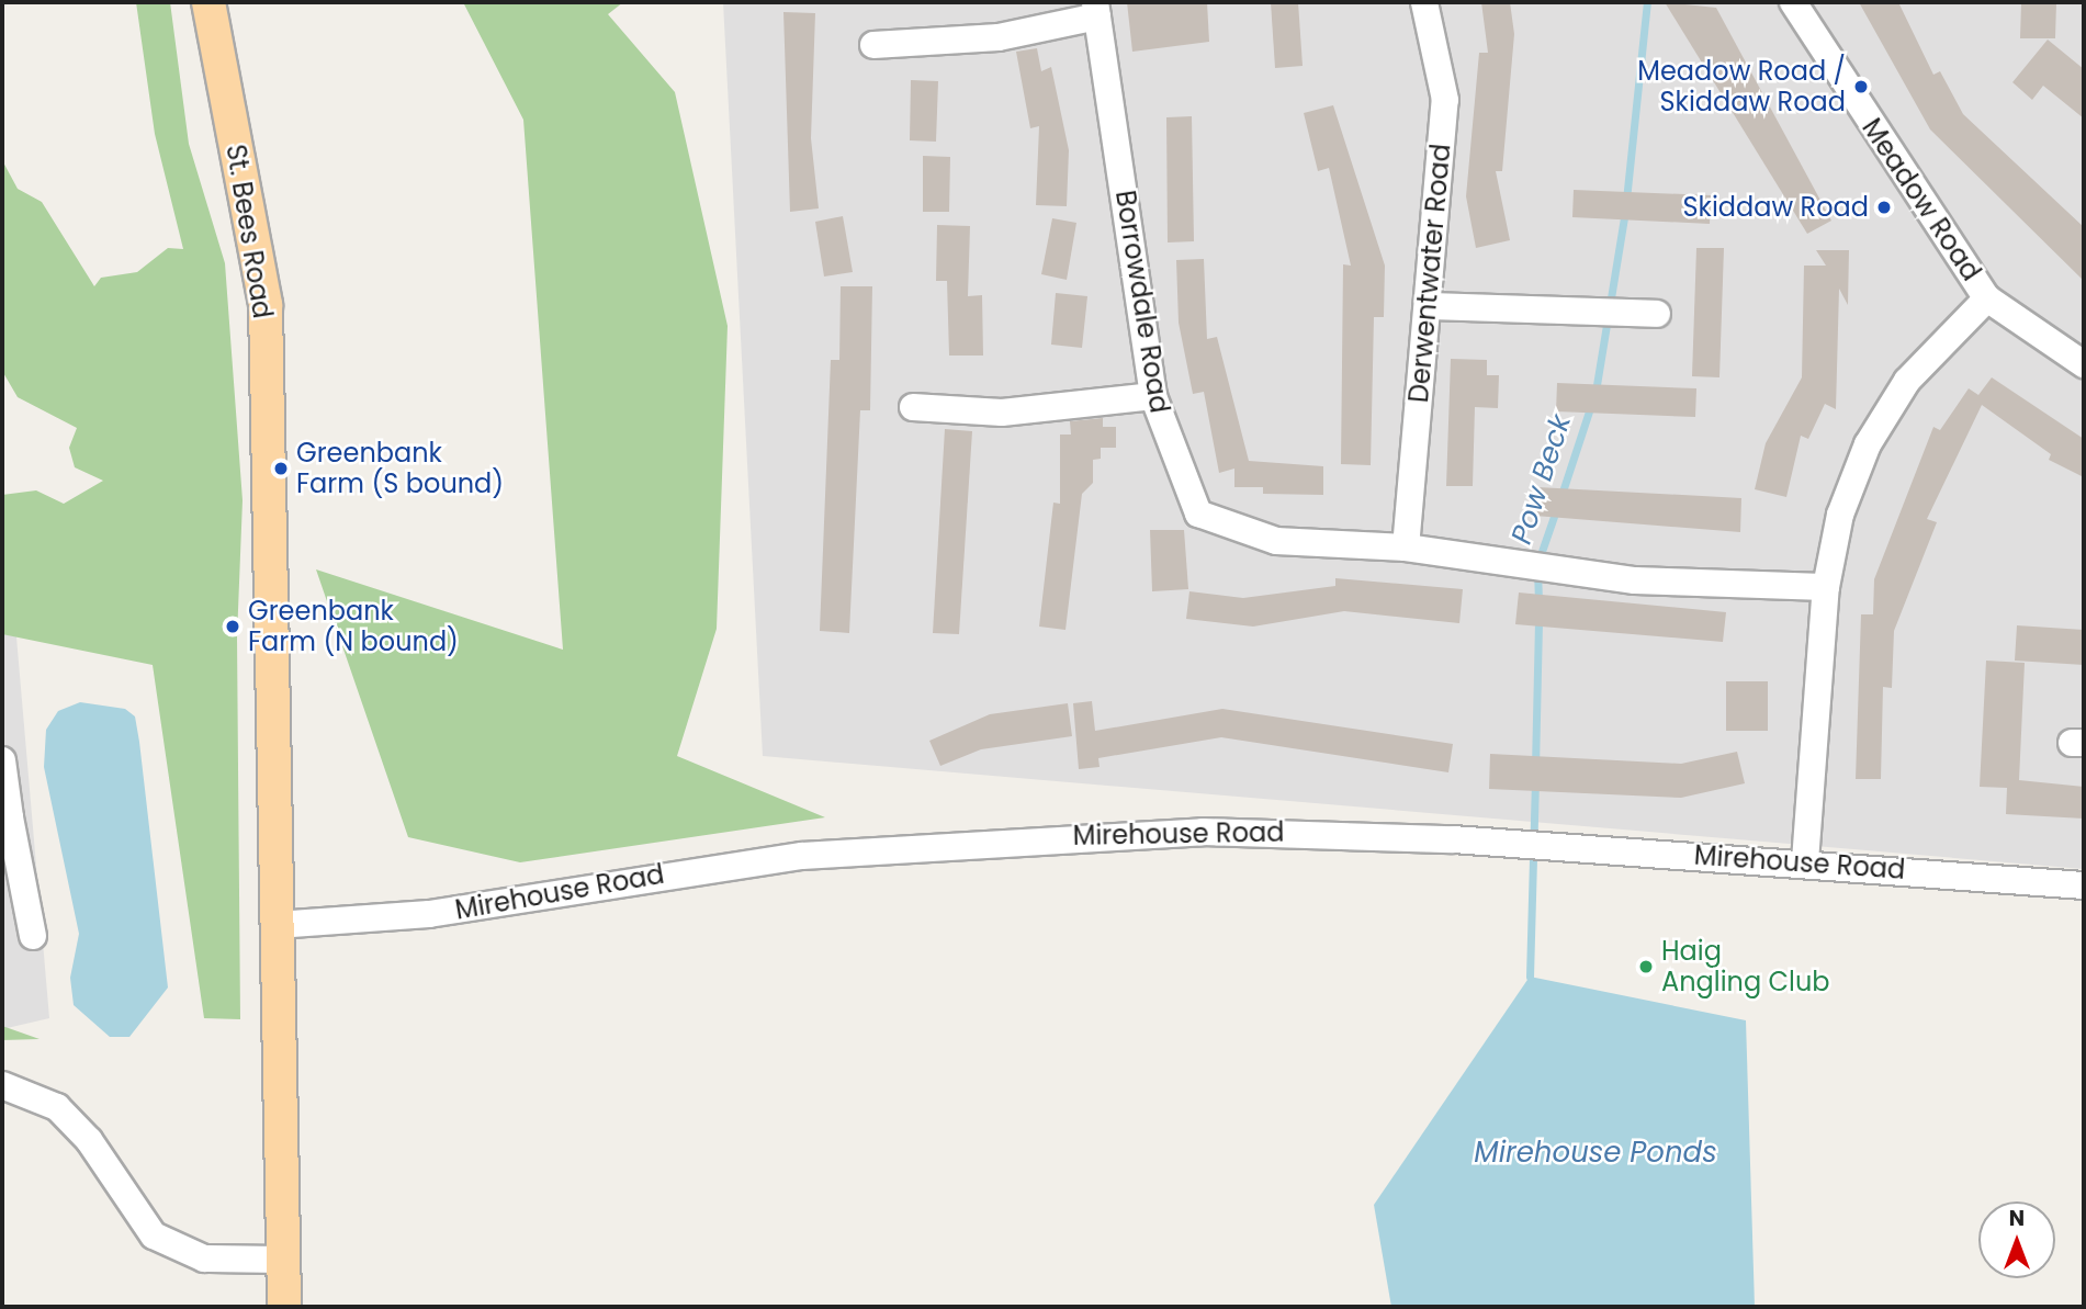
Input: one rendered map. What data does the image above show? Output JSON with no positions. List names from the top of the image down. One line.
{"streets":{"main road":["St. Bees Road"],"street":["Meadow Road","Derwentwater Road","Borrowdale Road","Mirehouse Road"]},"crossings":[["St. Bees Road","Mirehouse Road"],["Derwentwater Road","Borrowdale Road"]],"water":["Pow Beck","Mirehouse Ponds"],"places":["Meadow Road / Skiddaw Road","Skiddaw Road","Greenbank Farm (S bound)","Greenbank Farm (N bound)","Haig Angling Club"],"north":"top"}
